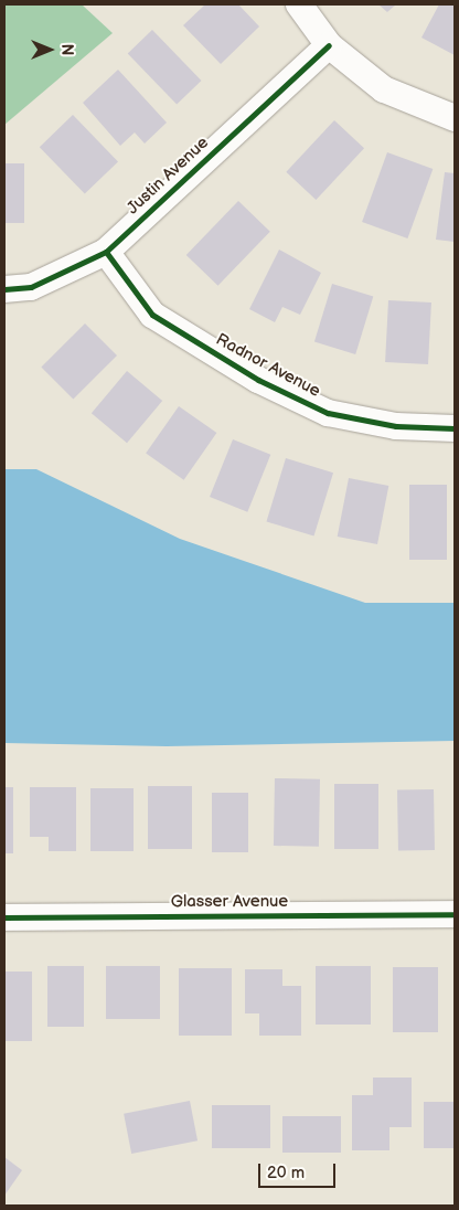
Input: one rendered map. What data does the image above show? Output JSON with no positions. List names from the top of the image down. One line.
{"streets":{"street":["Justin Avenue","Radnor Avenue","Glasser Avenue"]},"crossings":[["Justin Avenue","Radnor Avenue"]],"scale_bar":"20 m","north":"right"}
